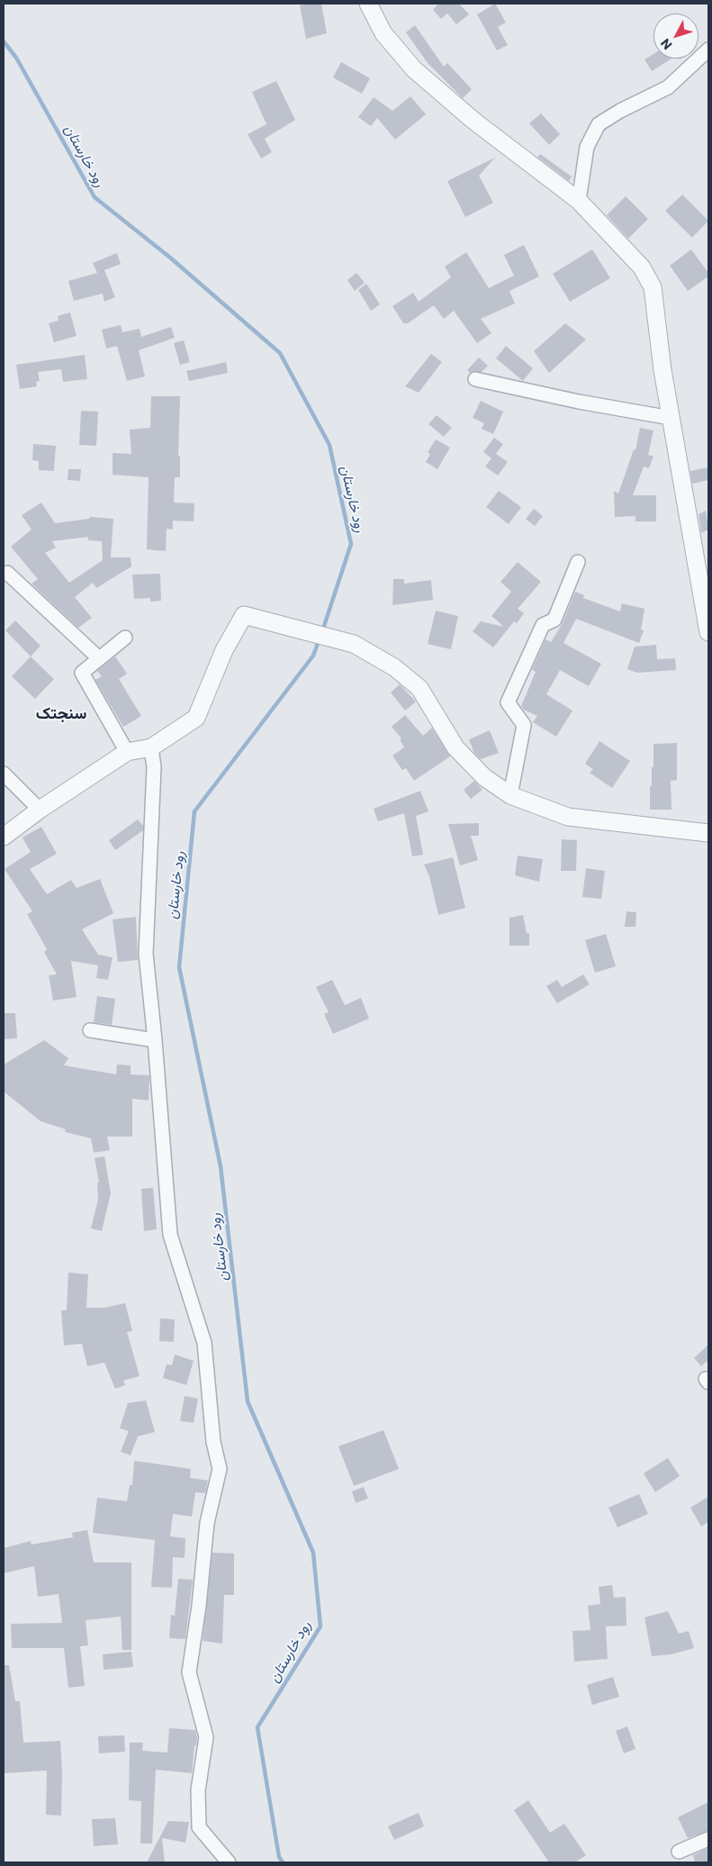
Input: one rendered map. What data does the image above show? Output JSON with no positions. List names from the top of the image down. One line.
{"districts":["سنجتک"],"water":["رود خارستان"],"north":"bottom left"}
